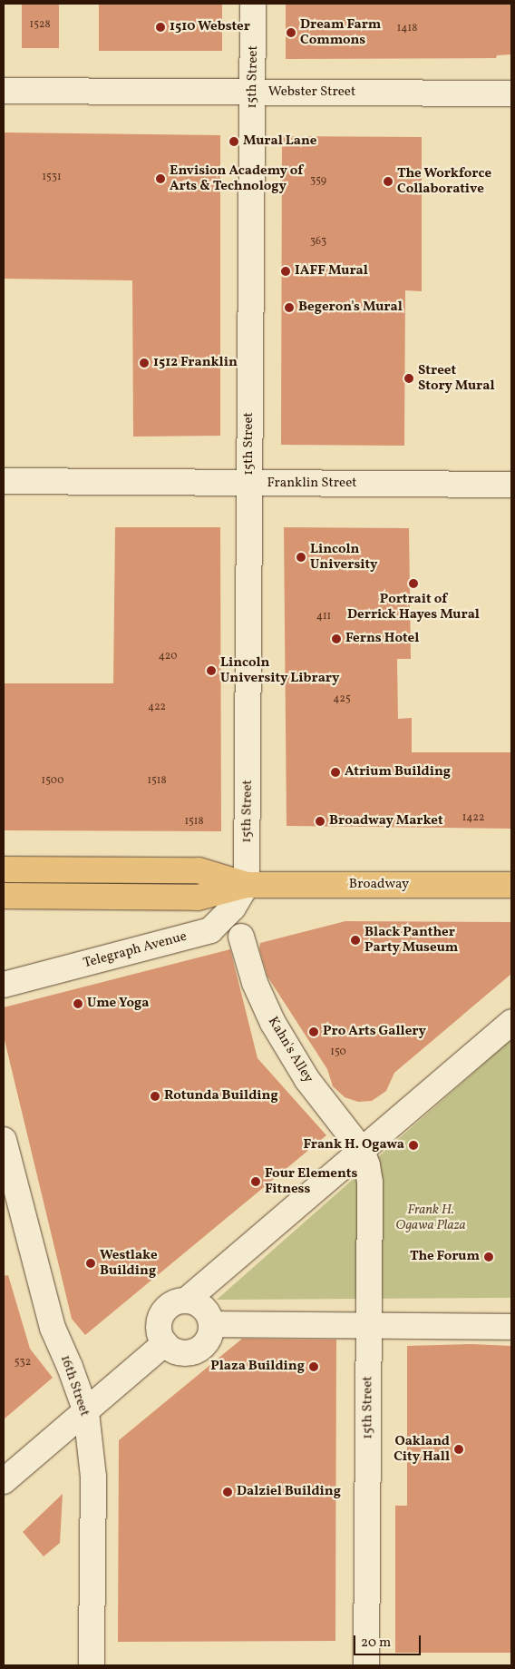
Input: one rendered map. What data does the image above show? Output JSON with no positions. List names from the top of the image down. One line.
{"streets":{"main road":["Broadway"],"street":["15th Street","Webster Street","Franklin Street","Telegraph Avenue","Kahn's Alley","16th Street"]},"crossings":[["15th Street","Webster Street"],["15th Street","Franklin Street"],["15th Street","Broadway"],["15th Street","Telegraph Avenue"],["15th Street","Kahn's Alley"],["Broadway","Telegraph Avenue"]],"parks":["Frank H. Ogawa Plaza"],"places":["1510 Webster","Dream Farm Commons","Mural Lane","Envision Academy of Arts & Technology","The Workforce Collaborative","IAFF Mural","Begeron's Mural","1512 Franklin","Street Story Mural","Lincoln University","Portrait of Derrick Hayes Mural","Ferns Hotel","Lincoln University Library","Atrium Building","Broadway Market","Black Panther Party Museum","Ume Yoga","Pro Arts Gallery","Rotunda Building","Frank H. Ogawa","Four Elements Fitness","The Forum","Westlake Building","Plaza Building","Oakland City Hall","Dalziel Building"],"house_numbers":["1528","1418","1531","359","363","411","420","425","422","1500","1518","1422","1518","150","532"],"scale_bar":"20 m"}
